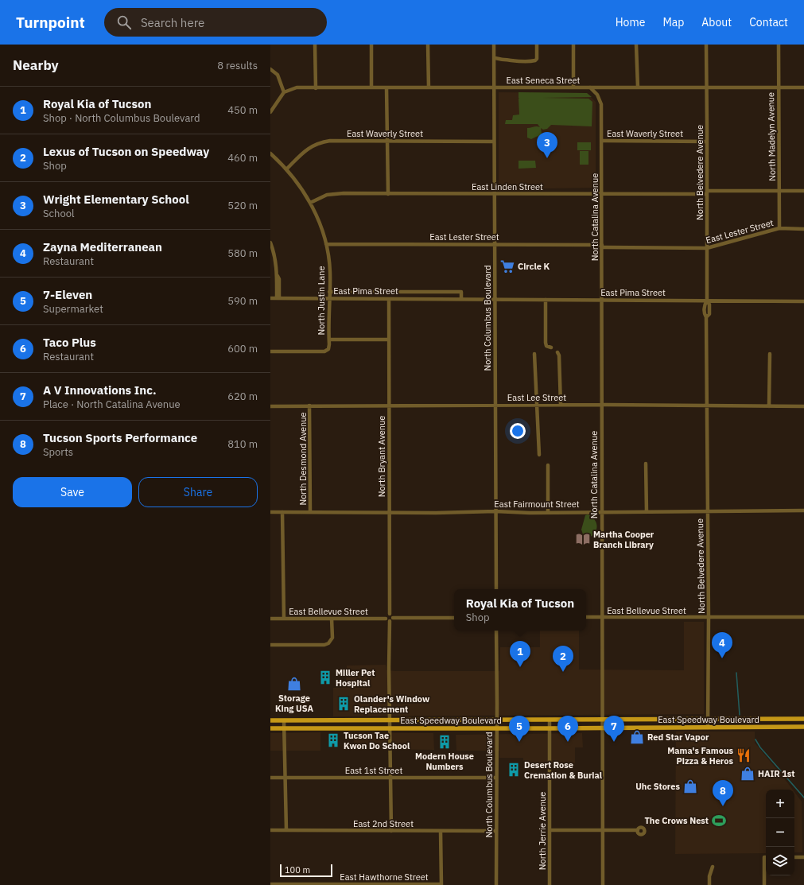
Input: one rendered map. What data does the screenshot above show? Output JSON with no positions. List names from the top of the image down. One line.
{"streets":{"main road":["East Speedway Boulevard"],"street":["East Seneca Street","East Waverly Street","North Madelyn Avenue","North Belvedere Avenue","East Linden Street","North Catalina Avenue","East Lester Street","East Pima Street","North Justin Lane","North Columbus Boulevard","East Lee Street","North Bryant Avenue","North Desmond Avenue","East Fairmount Street","East Bellevue Street","East 1st Street","East 2nd Street","North Jerrie Avenue","East Hawthorne Street"]},"crossings":[["East Seneca Street","North Madelyn Avenue"],["East Seneca Street","North Belvedere Avenue"],["East Seneca Street","North Catalina Avenue"],["East Seneca Street","North Columbus Boulevard"],["East Waverly Street","North Belvedere Avenue"],["East Waverly Street","North Catalina Avenue"],["East Waverly Street","North Justin Lane"],["East Waverly Street","North Columbus Boulevard"],["North Madelyn Avenue","East Linden Street"],["North Madelyn Avenue","East Lester Street"],["North Belvedere Avenue","East Linden Street"],["North Belvedere Avenue","East Lester Street"],["North Belvedere Avenue","East Pima Street"],["North Belvedere Avenue","East Lee Street"],["North Belvedere Avenue","East Fairmount Street"],["North Belvedere Avenue","East Bellevue Street"],["North Belvedere Avenue","East Speedway Boulevard"],["East Linden Street","North Catalina Avenue"],["East Linden Street","North Justin Lane"],["East Linden Street","North Columbus Boulevard"],["North Catalina Avenue","East Lester Street"],["North Catalina Avenue","East Pima Street"],["North Catalina Avenue","East Lee Street"],["North Catalina Avenue","East Fairmount Street"],["North Catalina Avenue","East Bellevue Street"],["North Catalina Avenue","East Speedway Boulevard"],["East Lester Street","North Justin Lane"],["East Lester Street","North Columbus Boulevard"],["East Pima Street","North Justin Lane"],["East Pima Street","North Columbus Boulevard"],["East Pima Street","North Bryant Avenue"],["North Columbus Boulevard","East Lee Street"],["North Columbus Boulevard","East Fairmount Street"],["North Columbus Boulevard","East Speedway Boulevard"],["North Columbus Boulevard","East 1st Street"],["North Columbus Boulevard","East 2nd Street"],["East Lee Street","North Bryant Avenue"],["East Lee Street","North Desmond Avenue"],["North Bryant Avenue","East Fairmount Street"],["North Bryant Avenue","East Bellevue Street"],["North Desmond Avenue","East Fairmount Street"],["East Speedway Boulevard","North Jerrie Avenue"]],"places":{"supermarket":["Circle K"],"library":["Martha Cooper Branch Library"],"building":["Miller Pet Hospital","Olander's Window Replacement","Tucson Tae Kwon Do School","Modern House Numbers","Desert Rose Cremation & Burial"],"shop":["Storage King USA","Red Star Vapor","HAIR 1st","Uhc Stores"],"restaurant":["Mama's Famous Pizza & Heros"],"sports":["The Crows Nest"]},"scale_bar":"100 m","page":{"header":"Turnpoint","search":"Search here","nav":["Home","Map","About","Contact"],"heading":["Nearby","8 results"],"list":[{"mark":"1","name":"Royal Kia of Tucson","note":"Shop · North Columbus Boulevard","value":"450 m"},{"mark":"2","name":"Lexus of Tucson on Speedway","note":"Shop","value":"460 m"},{"mark":"3","name":"Wright Elementary School","note":"School","value":"520 m"},{"mark":"4","name":"Zayna Mediterranean","note":"Restaurant","value":"580 m"},{"mark":"5","name":"7-Eleven","note":"Supermarket","value":"590 m"},{"mark":"6","name":"Taco Plus","note":"Restaurant","value":"600 m"},{"mark":"7","name":"A V Innovations Inc.","note":"Place · North Catalina Avenue","value":"620 m"},{"mark":"8","name":"Tucson Sports Performance","note":"Sports","value":"810 m"}],"pins":["3","4","1","2","5","6","7","8"],"buttons":["Save","Share"],"popup":["Royal Kia of Tucson","Shop"],"map_buttons":["+","−"],"scale":"100 m"}}
